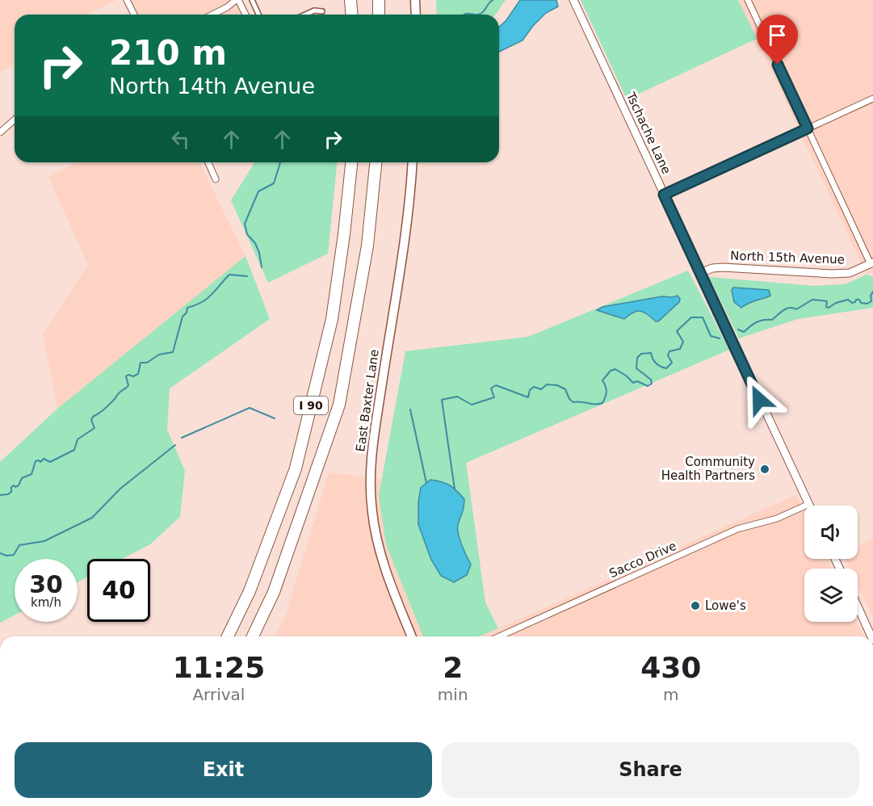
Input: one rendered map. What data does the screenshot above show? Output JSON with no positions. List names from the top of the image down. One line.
{"streets":{"highway":["I 90"],"main road":["East Baxter Lane"],"street":["Tschache Lane","North 15th Avenue","Sacco Drive"]},"crossings":[["Tschache Lane","North 15th Avenue"],["Tschache Lane","Sacco Drive"]],"places":["Community Health Partners","Lowe's"],"page":{"turn":["210 m","North 14th Avenue"],"speed":"30 km/h","limit":"40","eta":["11:25","Arrival","2","min","430","m"],"buttons":["Exit","Share"]}}
